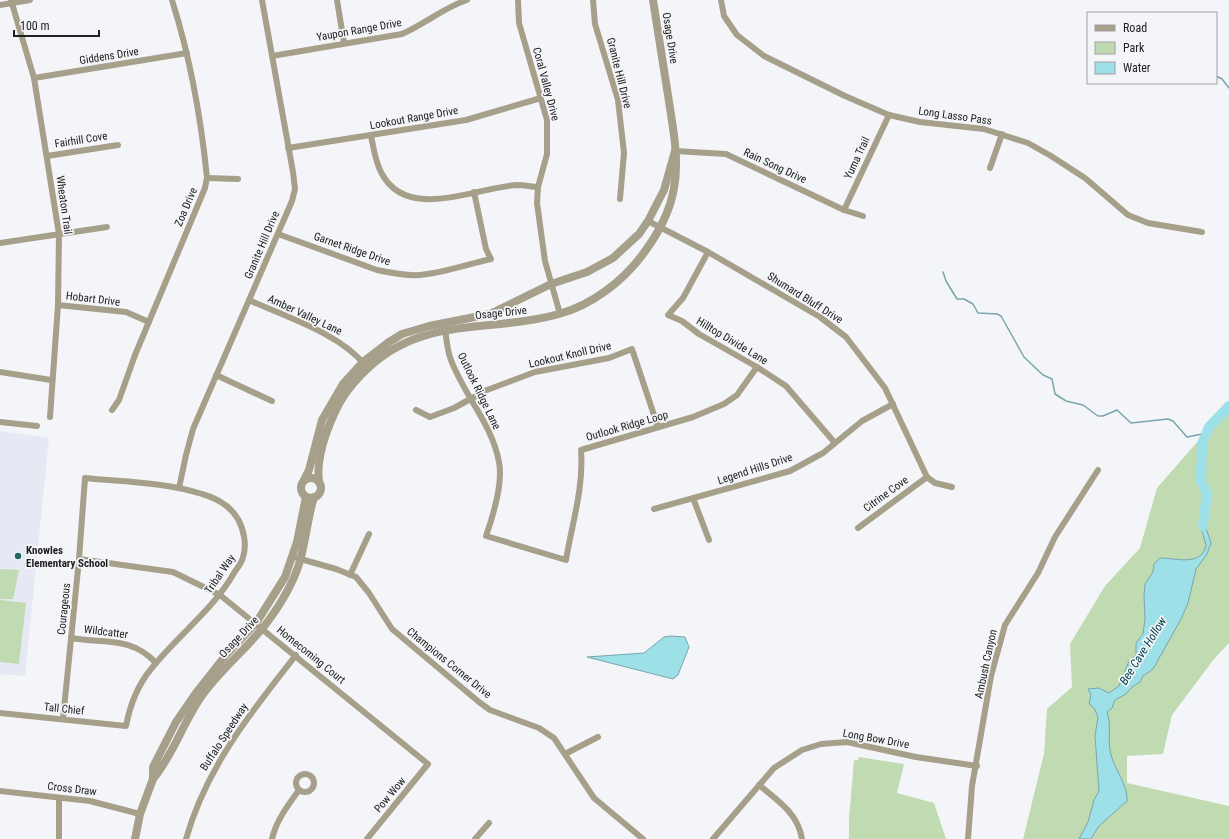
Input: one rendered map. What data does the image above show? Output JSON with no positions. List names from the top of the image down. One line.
{"streets":{"street":["Yaupon Range Drive","Osage Drive","Giddens Drive","Granite Hill Drive","Coral Valley Drive","Long Lasso Pass","Lookout Range Drive","Fairhill Cove","Yuma Trail","Rain Song Drive","Wheaton Trail","Zoa Drive","Garnet Ridge Drive","Shumard Bluff Drive","Hobart Drive","Amber Valley Lane","Hilltop Divide Lane","Lookout Knoll Drive","Outlook Ridge Lane","Outlook Ridge Loop","Legend Hills Drive","Citrine Cove","Tribal Way","Courageous","Wildcatter","Homecoming Court","Champions Corner Drive","Ambush Canyon","Tall Chief","Buffalo Speedway","Long Bow Drive","Cross Draw","Pow Wow"]},"crossings":[["Yaupon Range Drive","Granite Hill Drive"],["Osage Drive","Coral Valley Drive"],["Osage Drive","Rain Song Drive"],["Osage Drive","Shumard Bluff Drive"],["Osage Drive","Amber Valley Lane"],["Osage Drive","Outlook Ridge Lane"],["Osage Drive","Homecoming Court"],["Osage Drive","Champions Corner Drive"],["Osage Drive","Cross Draw"],["Giddens Drive","Wheaton Trail"],["Giddens Drive","Zoa Drive"],["Granite Hill Drive","Lookout Range Drive"],["Granite Hill Drive","Garnet Ridge Drive"],["Granite Hill Drive","Amber Valley Lane"],["Granite Hill Drive","Tribal Way"],["Coral Valley Drive","Lookout Range Drive"],["Long Lasso Pass","Yuma Trail"],["Fairhill Cove","Wheaton Trail"],["Yuma Trail","Rain Song Drive"],["Wheaton Trail","Hobart Drive"],["Zoa Drive","Hobart Drive"],["Shumard Bluff Drive","Hilltop Divide Lane"],["Shumard Bluff Drive","Legend Hills Drive"],["Shumard Bluff Drive","Citrine Cove"],["Hilltop Divide Lane","Outlook Ridge Loop"],["Hilltop Divide Lane","Legend Hills Drive"],["Lookout Knoll Drive","Outlook Ridge Lane"],["Lookout Knoll Drive","Outlook Ridge Loop"],["Outlook Ridge Lane","Outlook Ridge Loop"],["Tribal Way","Courageous"],["Tribal Way","Wildcatter"],["Tribal Way","Homecoming Court"],["Tribal Way","Tall Chief"],["Courageous","Wildcatter"],["Courageous","Homecoming Court"],["Courageous","Tall Chief"],["Homecoming Court","Buffalo Speedway"],["Homecoming Court","Pow Wow"],["Ambush Canyon","Long Bow Drive"]],"water":["Bee Cave Hollow"],"places":["Knowles Elementary School"],"legend":["Road","Park","Water"],"scale_bar":"100 m"}
